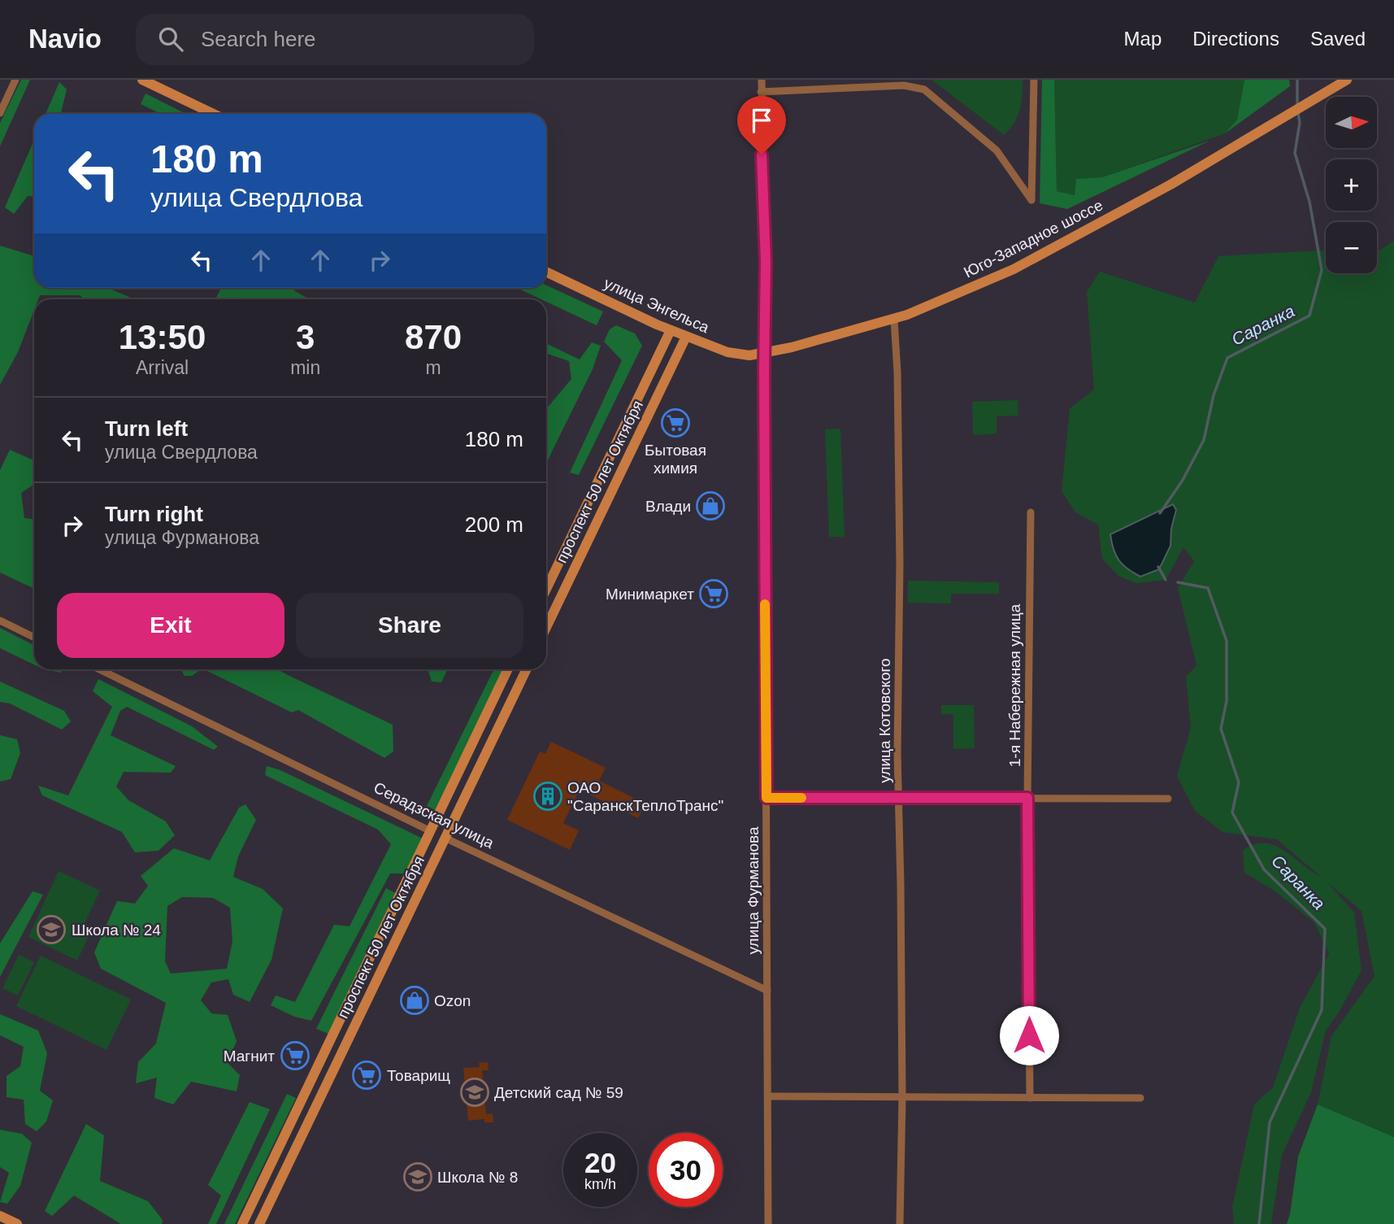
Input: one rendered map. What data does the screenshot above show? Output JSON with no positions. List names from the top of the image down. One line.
{"streets":{"main road":["Юго-Западное шоссе","улица Энгельса","проспект 50 лет Октября","Серадзская улица"],"street":["1-я Набережная улица","улица Котовского","улица Фурманова"]},"crossings":[["Юго-Западное шоссе","улица Энгельса"],["Юго-Западное шоссе","улица Котовского"],["Юго-Западное шоссе","улица Фурманова"],["улица Энгельса","проспект 50 лет Октября"],["улица Энгельса","улица Фурманова"],["проспект 50 лет Октября","Серадзская улица"],["Серадзская улица","улица Фурманова"]],"water":["Саранка"],"places":{"supermarket":["Бытовая химия","Минимаркет","Магнит","Товарищ"],"shop":["Влади","Ozon"],"building":["ОАО \"СаранскТеплоТранс\""],"school or university":["Школа № 24","Детский сад № 59","Школа № 8"]},"north":"right","page":{"header":"Navio","search":"Search here","nav":["Map","Directions","Saved"],"map_buttons":["+","−"],"turn":["180 m","улица Свердлова"],"eta":["13:50","Arrival","3","min","870","m"],"list":[{"name":"Turn left","note":"улица Свердлова","value":"180 m"},{"name":"Turn right","note":"улица Фурманова","value":"200 m"}],"buttons":["Exit","Share"],"speed":"20 km/h","limit":"30"}}
